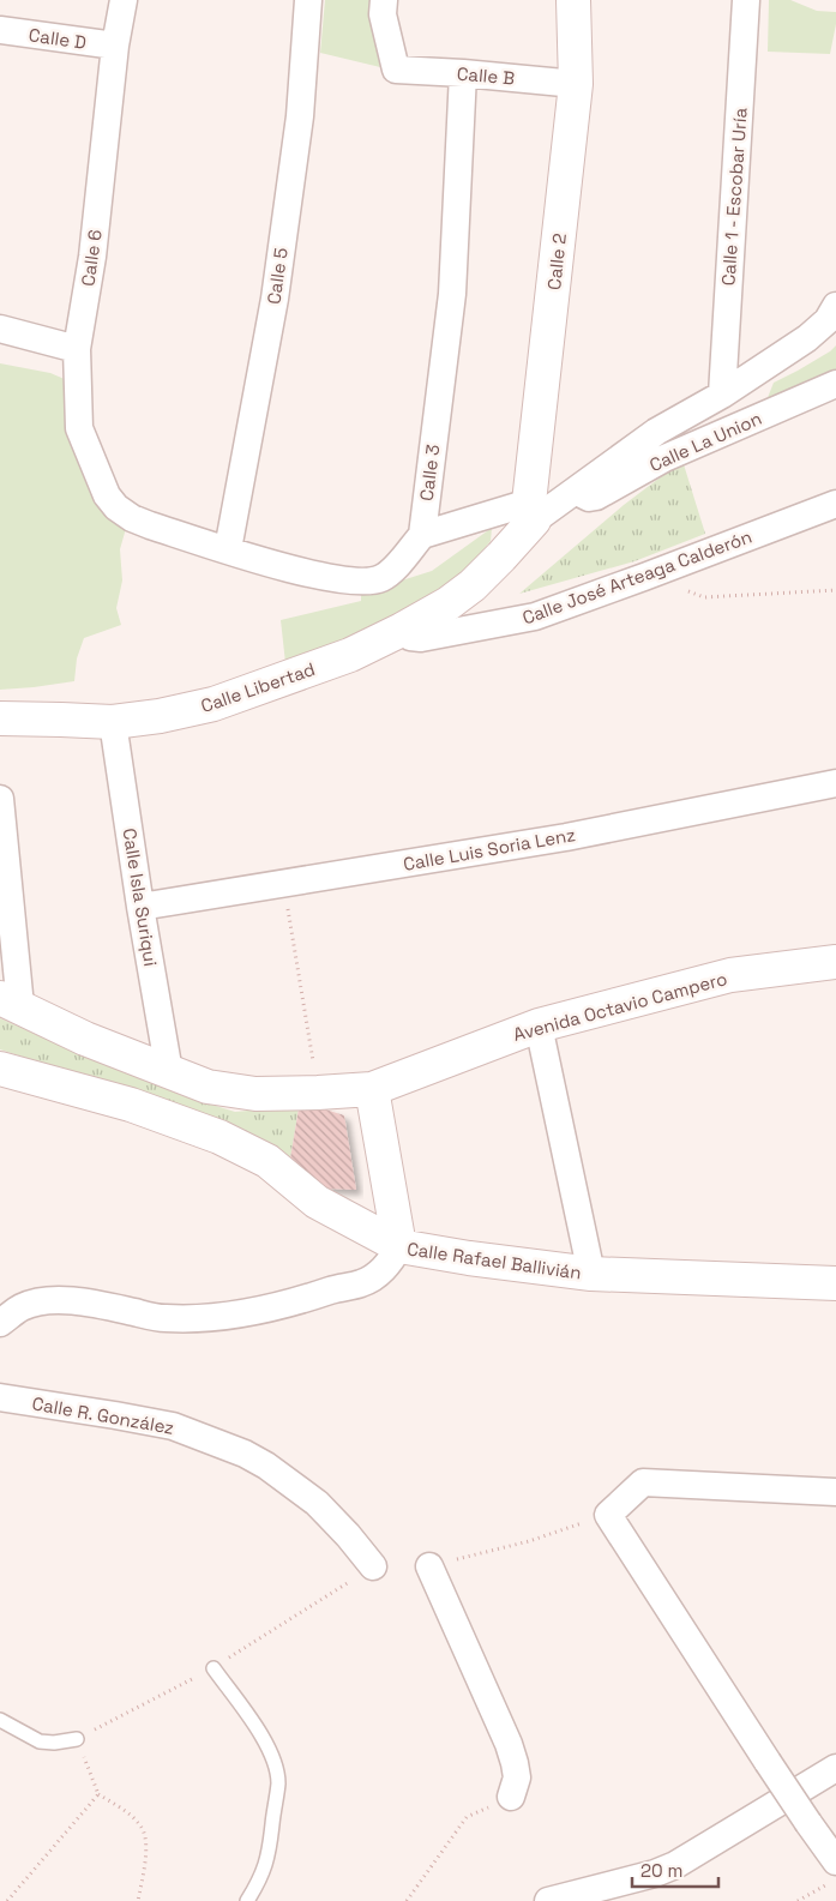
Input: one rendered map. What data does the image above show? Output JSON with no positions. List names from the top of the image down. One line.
{"streets":{"street":["Calle D","Calle B","Calle 1 - Escobar Uría","Calle 6","Calle 2","Calle 5","Calle La Union","Calle 3","Calle José Arteaga Calderón","Calle Libertad","Calle Luis Soria Lenz","Calle Isla Suriqui","Avenida Octavio Campero","Calle Rafael Ballivián","Calle R. González"]},"crossings":[["Calle D","Calle 6"],["Calle B","Calle 2"],["Calle B","Calle 3"],["Calle 6","Calle 5"],["Calle José Arteaga Calderón","Calle Libertad"],["Calle Libertad","Calle Isla Suriqui"],["Calle Luis Soria Lenz","Calle Isla Suriqui"],["Calle Isla Suriqui","Avenida Octavio Campero"]],"scale_bar":"20 m"}
